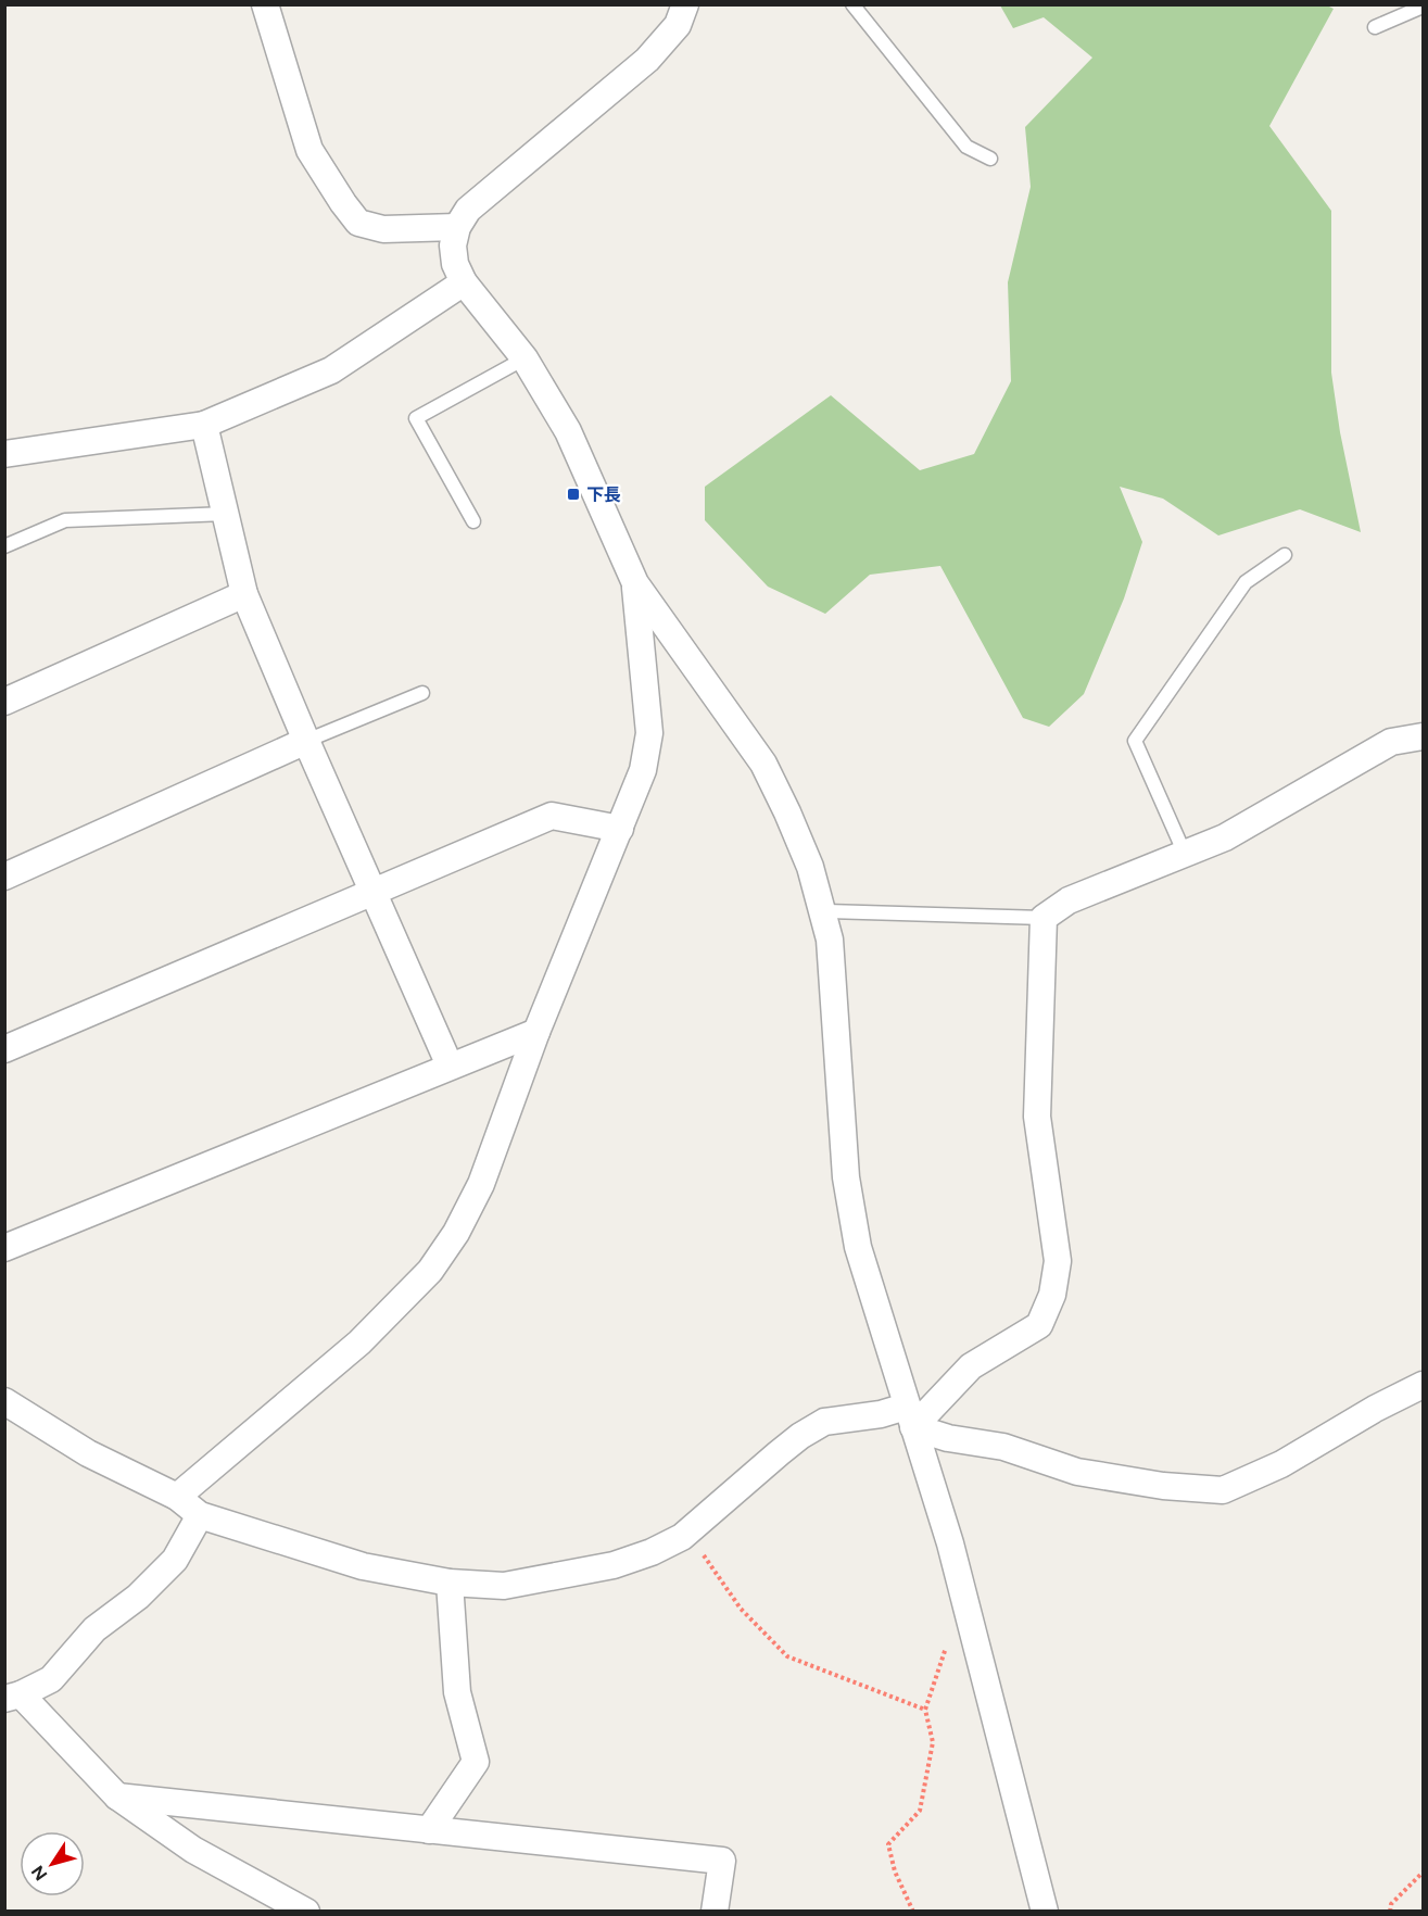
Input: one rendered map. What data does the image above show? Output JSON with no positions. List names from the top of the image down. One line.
{"places":{"transit":["下長"]},"north":"bottom left"}
